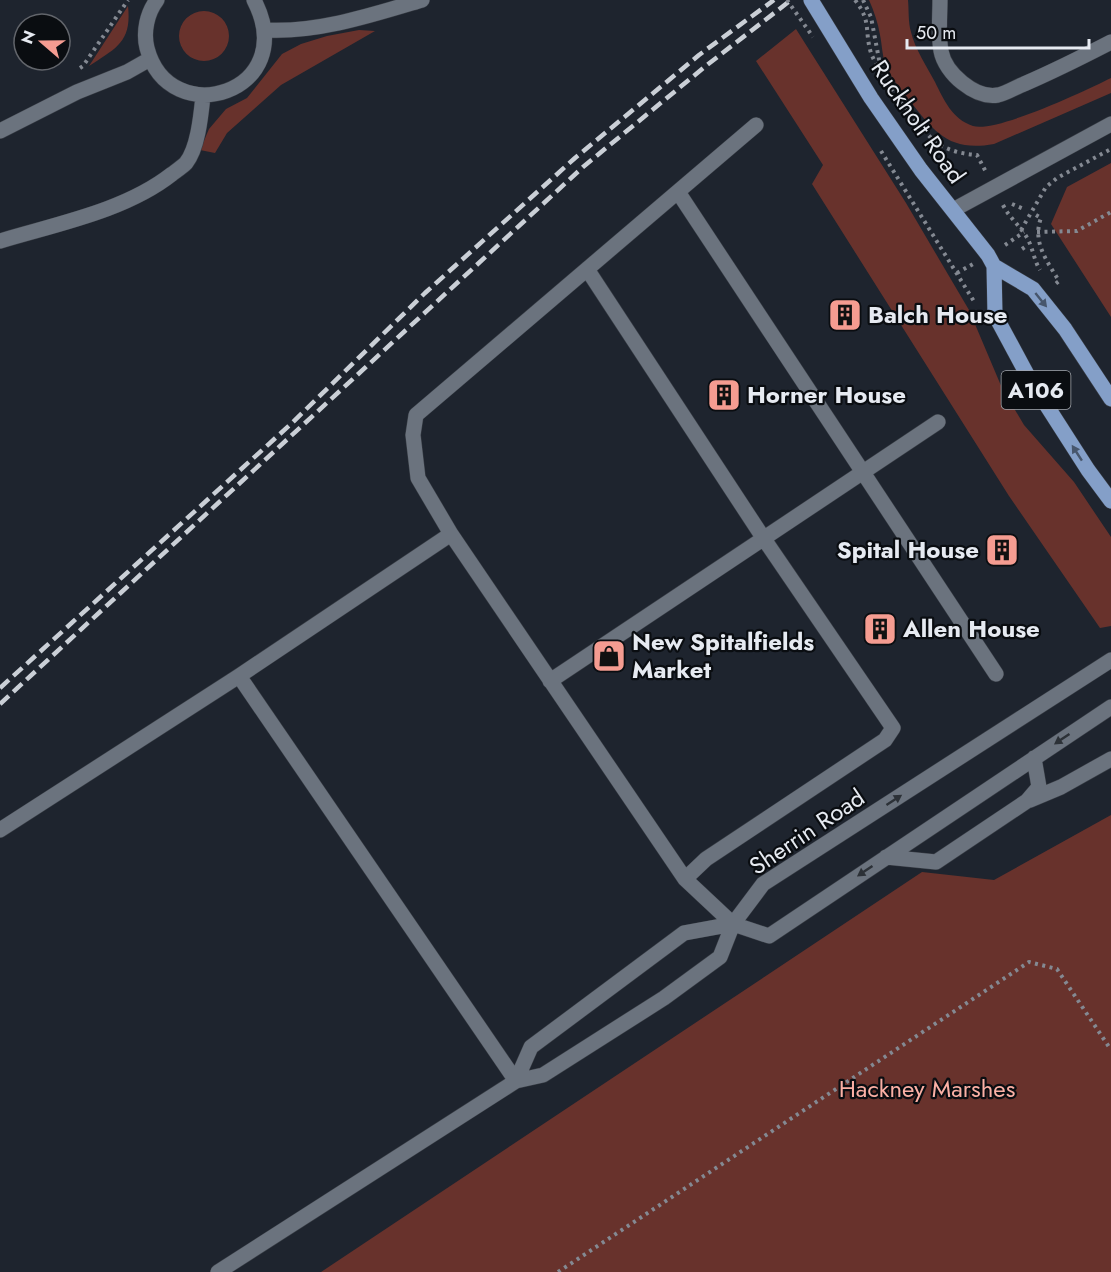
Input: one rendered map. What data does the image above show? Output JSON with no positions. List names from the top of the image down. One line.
{"streets":{"main road":["Ruckholt Road","A106"],"street":["Sherrin Road"]},"crossings":[["Ruckholt Road","A106"]],"parks":["Hackney Marshes"],"places":{"building":["Balch House","Horner House","Spital House","Allen House"],"shop":["New Spitalfields Market"]},"scale_bar":"50 m","north":"left"}
